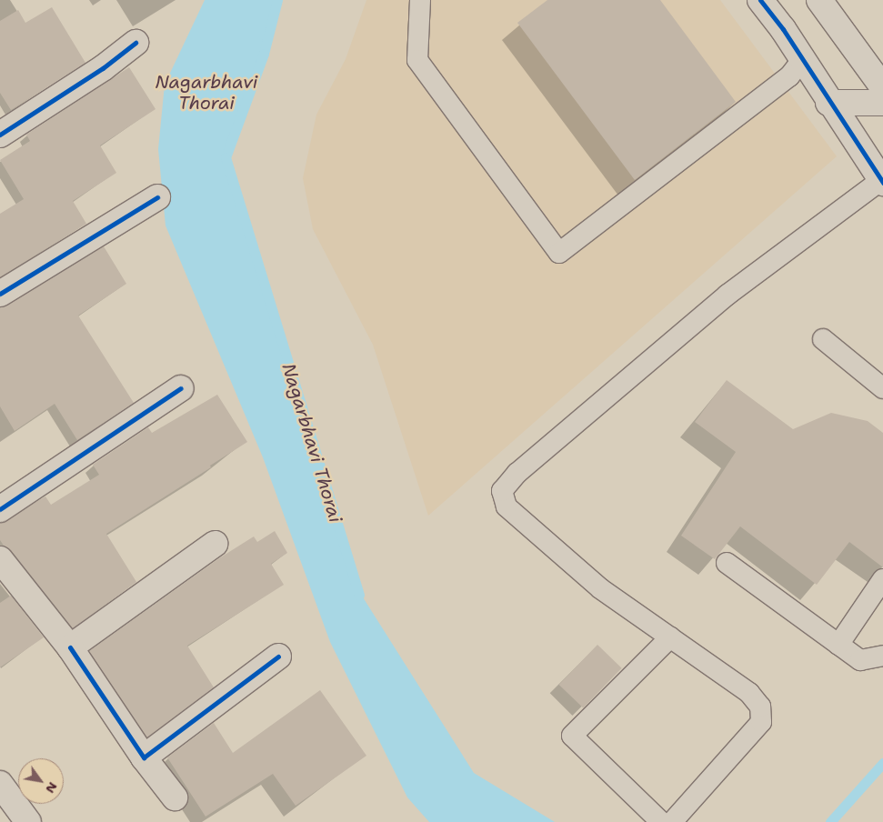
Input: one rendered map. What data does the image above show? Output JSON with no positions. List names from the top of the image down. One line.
{"water":["Nagarbhavi Thorai"],"north":"bottom right"}
